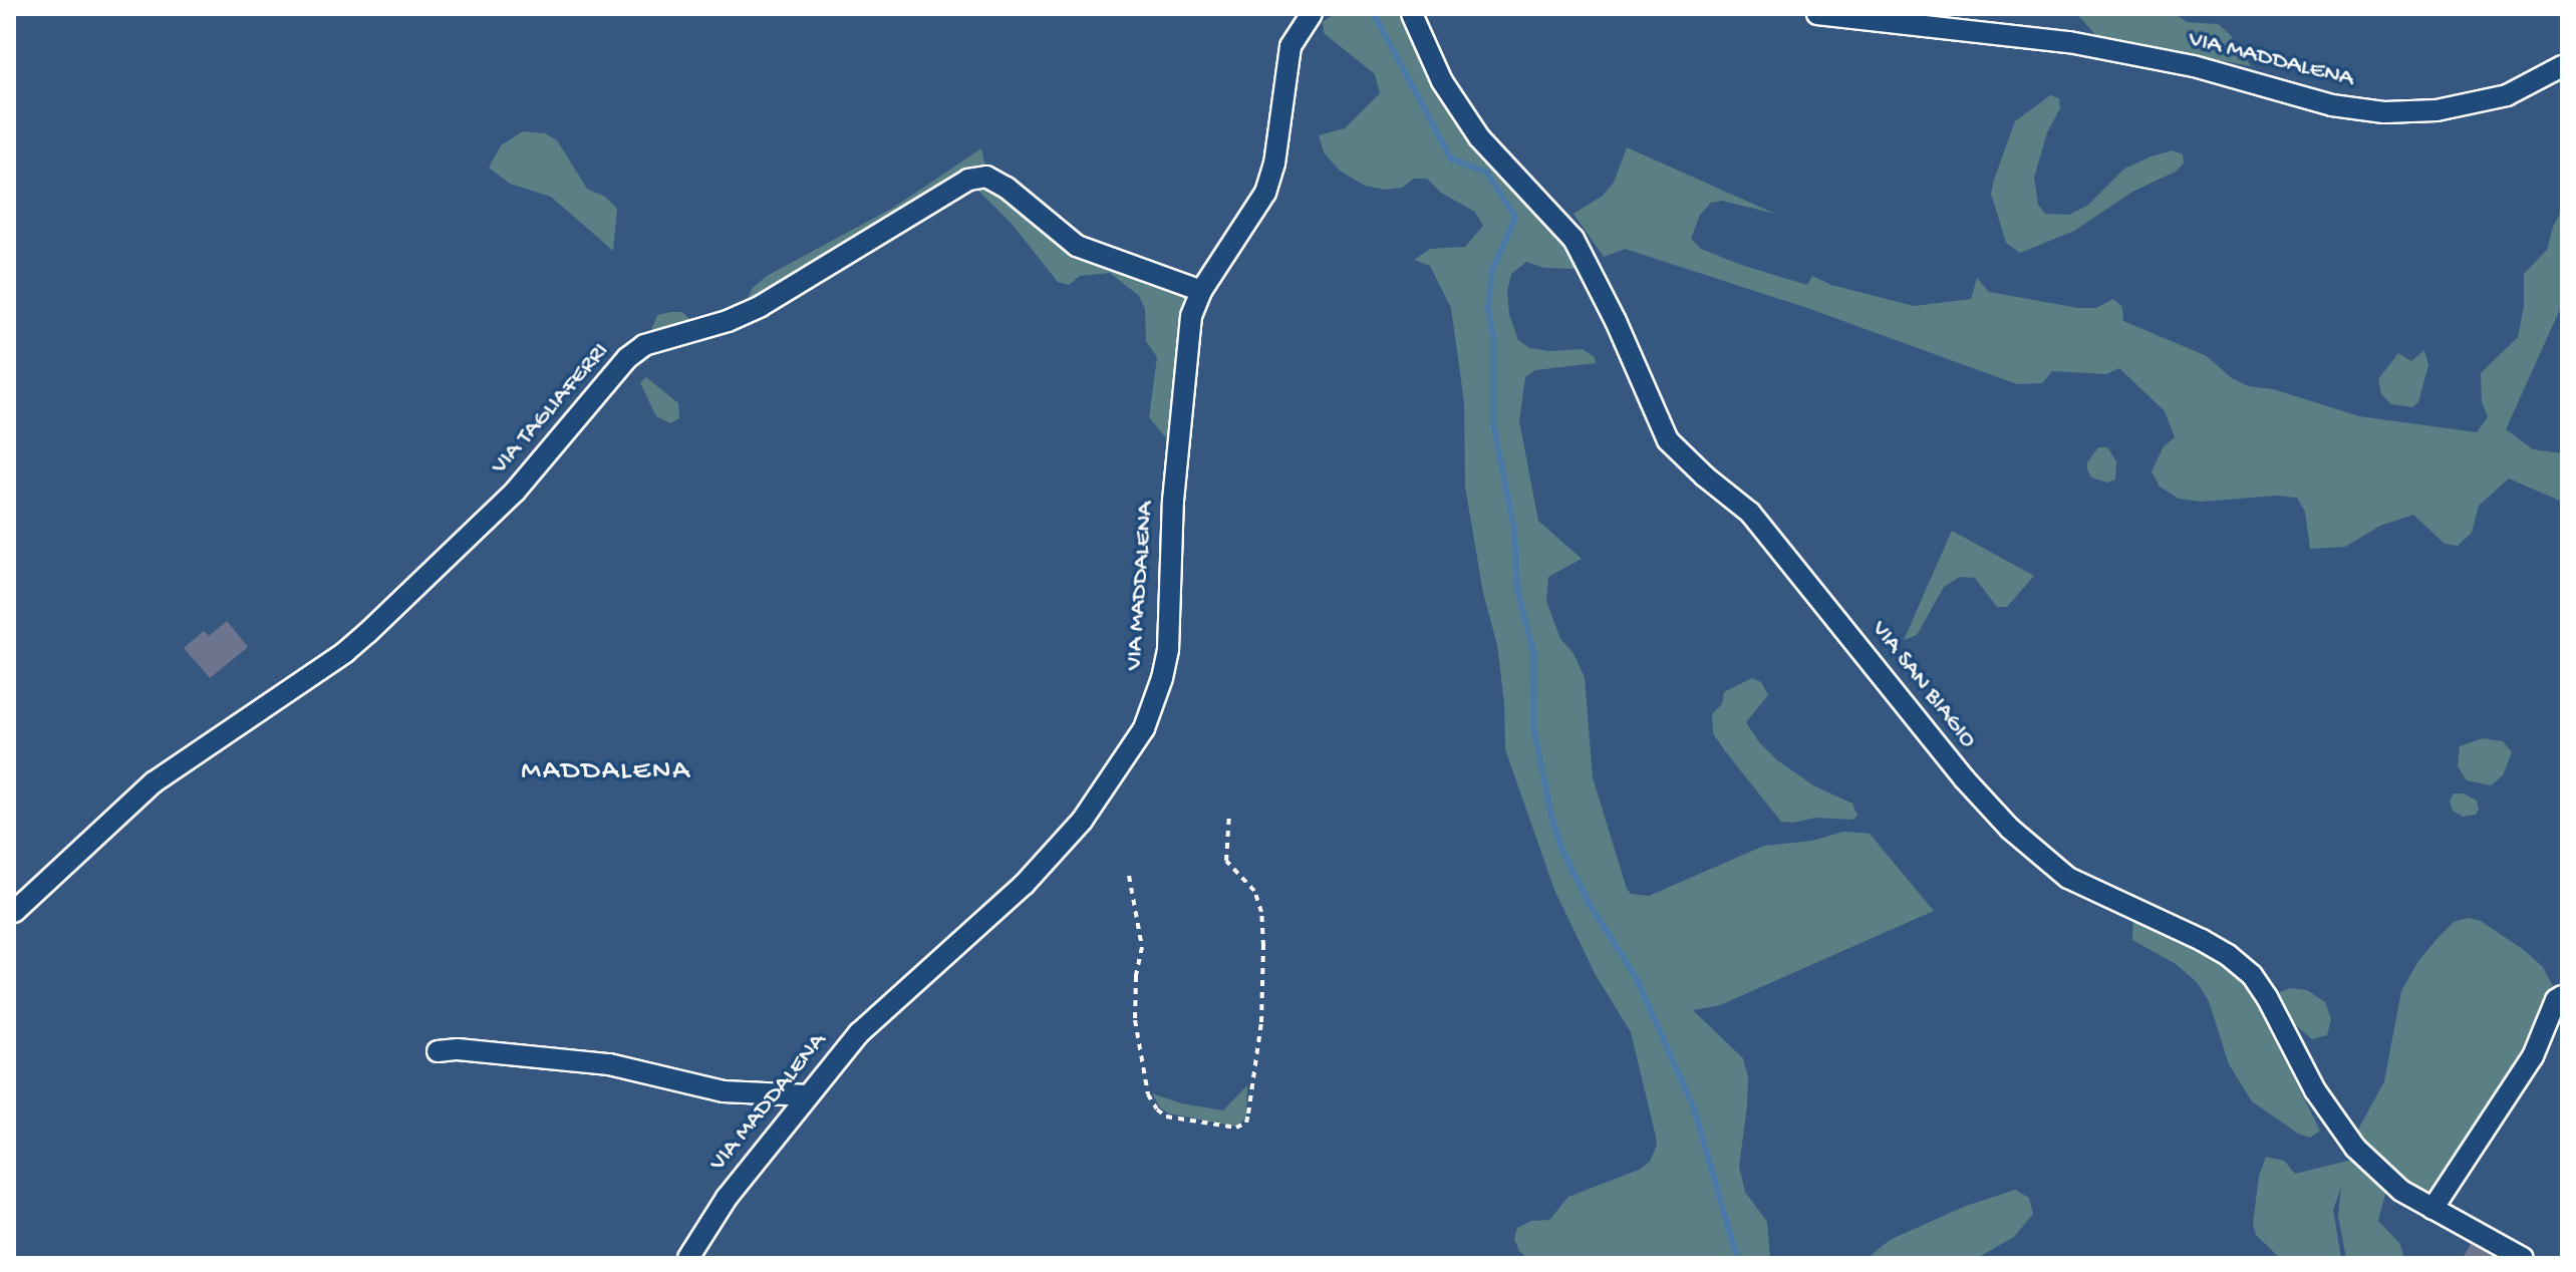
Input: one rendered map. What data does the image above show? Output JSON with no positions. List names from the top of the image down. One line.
{"streets":{"street":["VIA MADDALENA","VIA TAGLIAFERRI","VIA SAN BIAGIO"]},"crossings":[["VIA MADDALENA","VIA TAGLIAFERRI"]],"districts":["MADDALENA"]}
